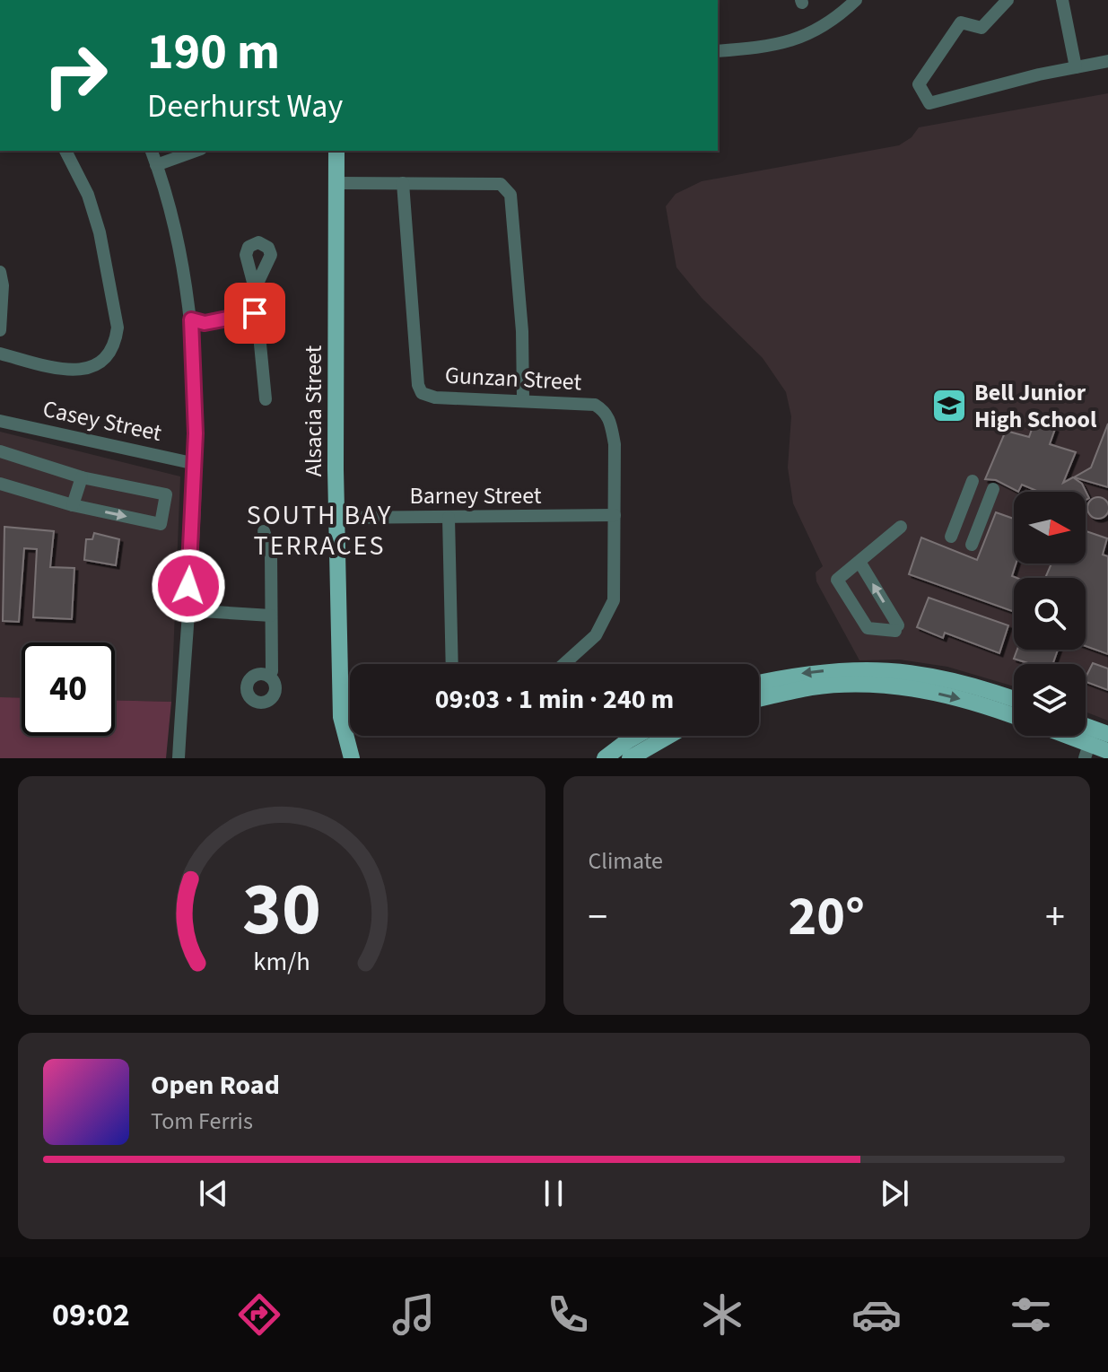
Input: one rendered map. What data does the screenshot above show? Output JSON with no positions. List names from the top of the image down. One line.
{"streets":{"main road":["Alsacia Street"],"street":["Gunzan Street","Casey Street","Barney Street"]},"crossings":[["Gunzan Street","Barney Street"],["Alsacia Street","Barney Street"]],"districts":["SOUTH BAY TERRACES"],"places":{"school or university":["Bell Junior High School"]},"north":"right","page":{"turn":["190 m","Deerhurst Way"],"limit":"40","trip":"09:03 · 1 min · 240 m","tile":"Climate","heat":["−","20°","+"],"song":["Open Road","Tom Ferris"],"tabs":"09:02","gauge":["30","km/h"]}}
